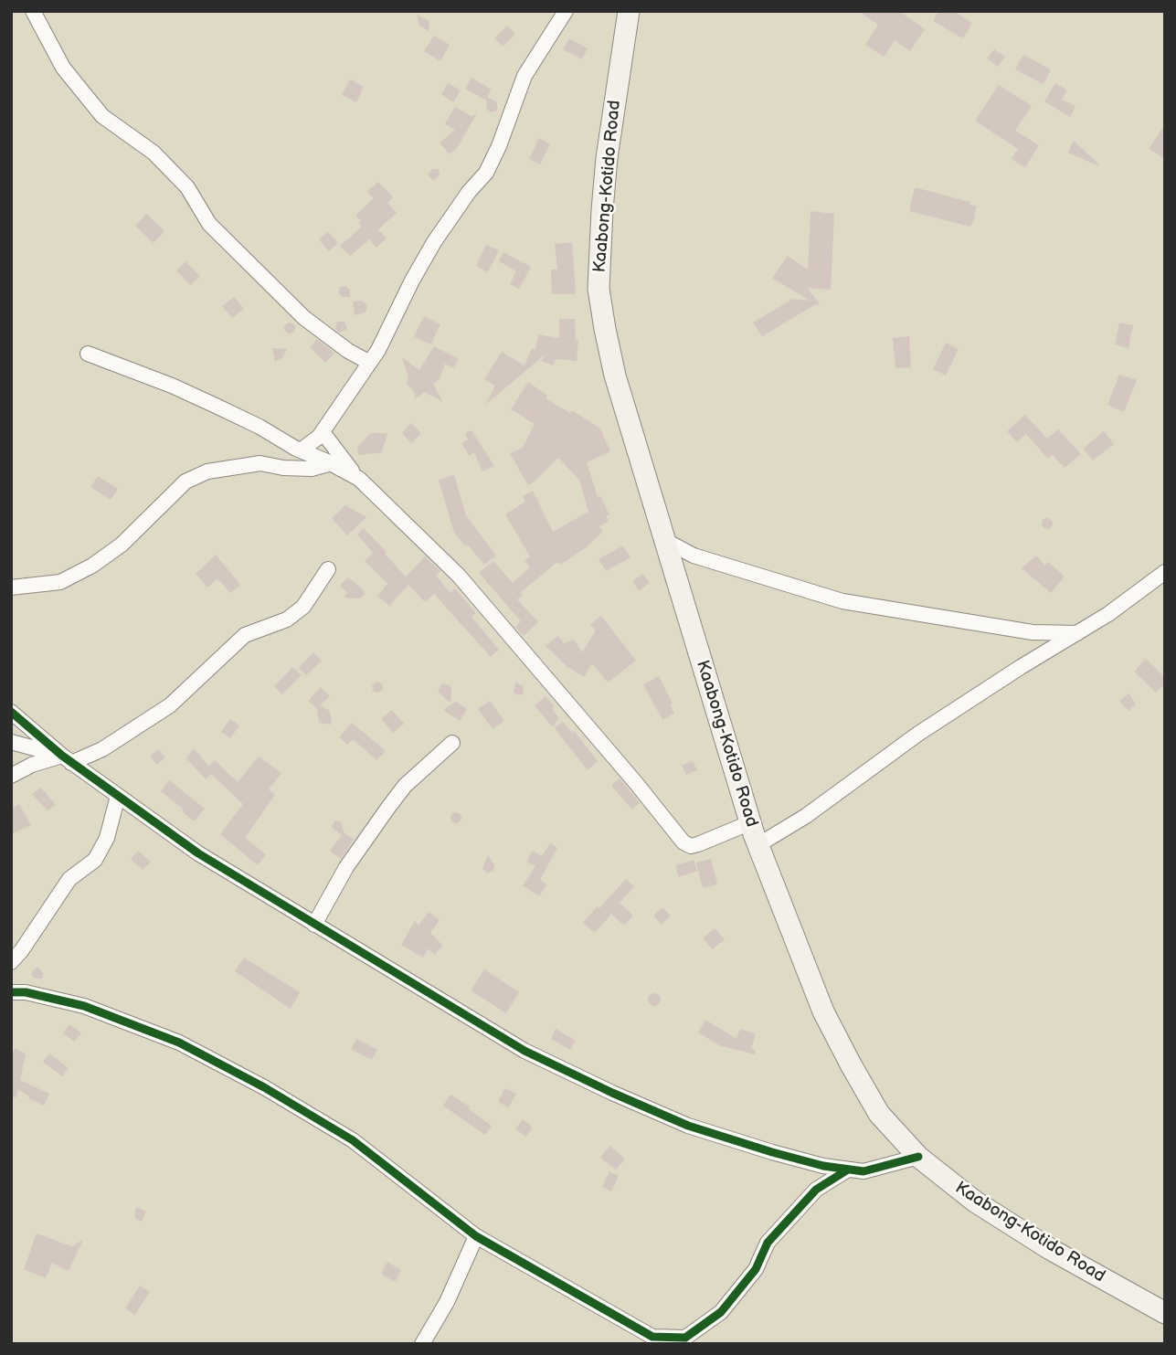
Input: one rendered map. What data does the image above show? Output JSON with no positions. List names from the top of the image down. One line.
{"streets":{"main road":["Kaabong-Kotido Road"]}}
